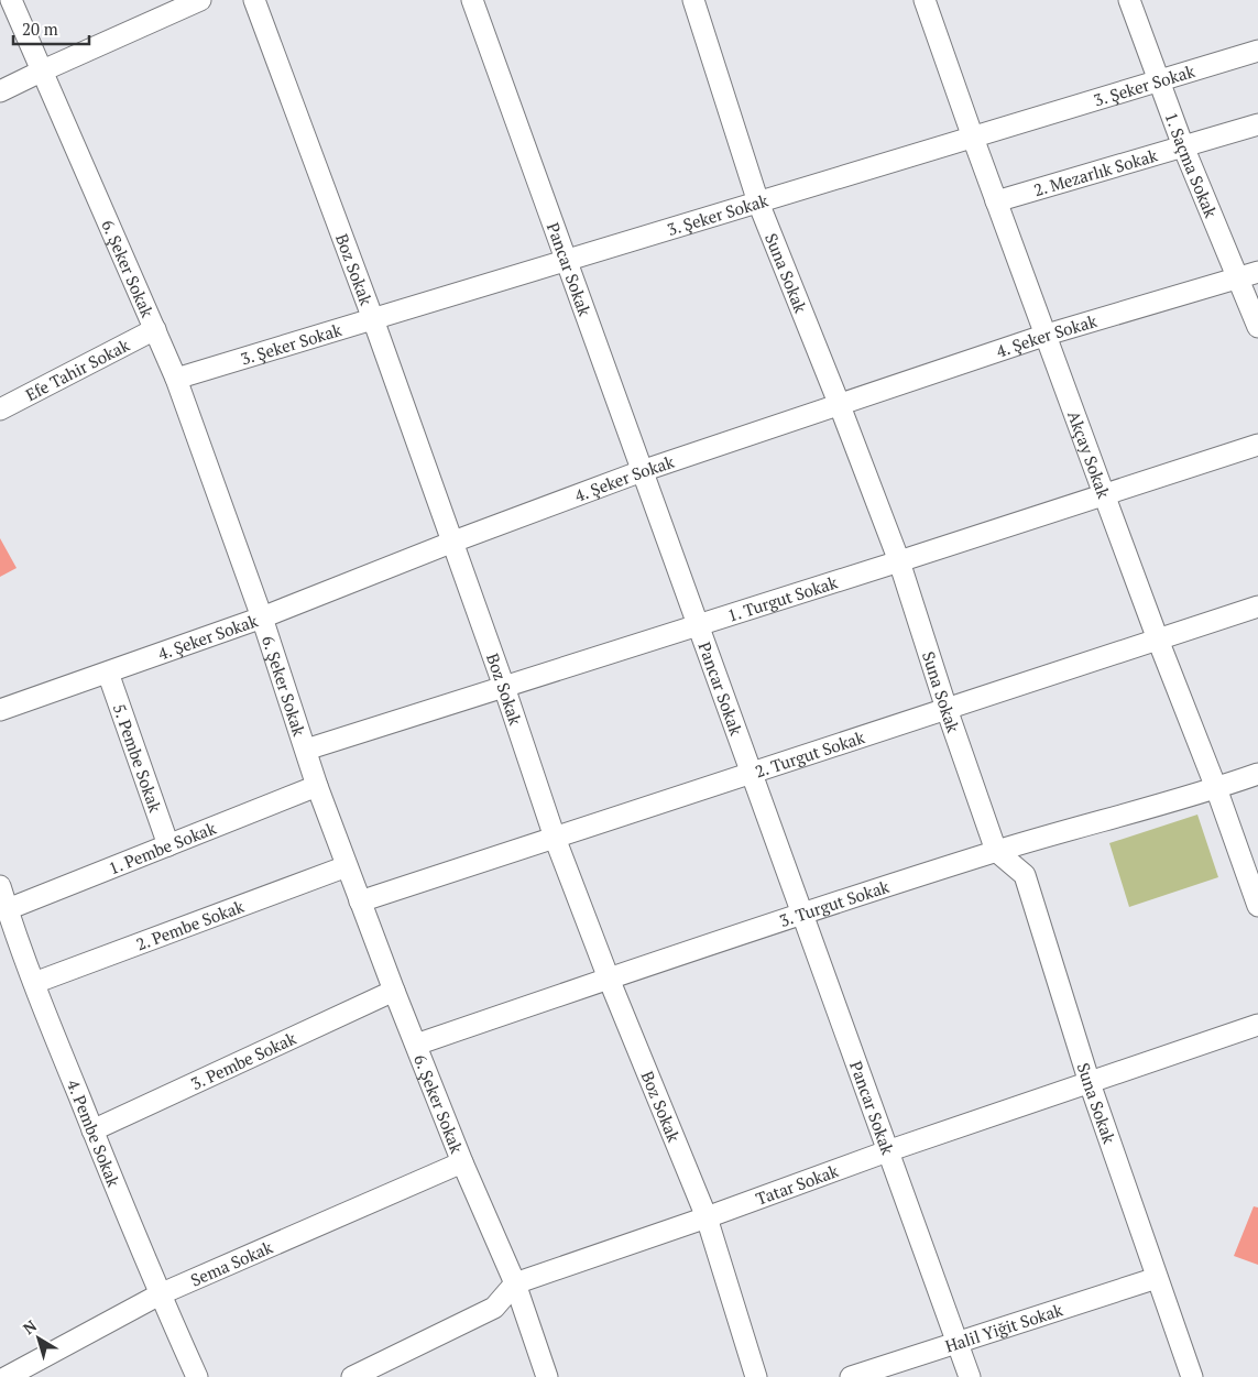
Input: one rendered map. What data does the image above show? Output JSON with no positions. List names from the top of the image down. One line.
{"streets":{"street":["3. Şeker Sokak","1. Saçma Sokak","2. Mezarlık Sokak","6. Şeker Sokak","Boz Sokak","Pancar Sokak","Suna Sokak","4. Şeker Sokak","Efe Tahir Sokak","Akçay Sokak","1. Turgut Sokak","2. Turgut Sokak","5. Pembe Sokak","1. Pembe Sokak","3. Turgut Sokak","2. Pembe Sokak","3. Pembe Sokak","4. Pembe Sokak","Tatar Sokak","Sema Sokak","Halil Yiğit Sokak"]},"crossings":[["3. Şeker Sokak","1. Saçma Sokak"],["3. Şeker Sokak","6. Şeker Sokak"],["3. Şeker Sokak","Boz Sokak"],["3. Şeker Sokak","Pancar Sokak"],["3. Şeker Sokak","Suna Sokak"],["3. Şeker Sokak","Akçay Sokak"],["1. Saçma Sokak","2. Mezarlık Sokak"],["1. Saçma Sokak","4. Şeker Sokak"],["2. Mezarlık Sokak","Akçay Sokak"],["6. Şeker Sokak","4. Şeker Sokak"],["6. Şeker Sokak","Efe Tahir Sokak"],["6. Şeker Sokak","1. Turgut Sokak"],["6. Şeker Sokak","2. Turgut Sokak"],["6. Şeker Sokak","1. Pembe Sokak"],["6. Şeker Sokak","3. Turgut Sokak"],["6. Şeker Sokak","2. Pembe Sokak"],["6. Şeker Sokak","3. Pembe Sokak"],["6. Şeker Sokak","Tatar Sokak"],["6. Şeker Sokak","Sema Sokak"],["Boz Sokak","4. Şeker Sokak"],["Boz Sokak","1. Turgut Sokak"],["Boz Sokak","2. Turgut Sokak"],["Boz Sokak","3. Turgut Sokak"],["Boz Sokak","Tatar Sokak"],["Pancar Sokak","4. Şeker Sokak"],["Pancar Sokak","1. Turgut Sokak"],["Pancar Sokak","2. Turgut Sokak"],["Pancar Sokak","3. Turgut Sokak"],["Pancar Sokak","Tatar Sokak"],["Pancar Sokak","Halil Yiğit Sokak"],["Suna Sokak","4. Şeker Sokak"],["Suna Sokak","1. Turgut Sokak"],["Suna Sokak","2. Turgut Sokak"],["Suna Sokak","3. Turgut Sokak"],["Suna Sokak","Tatar Sokak"],["Suna Sokak","Halil Yiğit Sokak"],["4. Şeker Sokak","Akçay Sokak"],["4. Şeker Sokak","5. Pembe Sokak"],["Akçay Sokak","1. Turgut Sokak"],["Akçay Sokak","2. Turgut Sokak"],["Akçay Sokak","3. Turgut Sokak"],["5. Pembe Sokak","1. Pembe Sokak"],["1. Pembe Sokak","4. Pembe Sokak"],["2. Pembe Sokak","4. Pembe Sokak"],["3. Pembe Sokak","4. Pembe Sokak"],["4. Pembe Sokak","Sema Sokak"]],"scale_bar":"20 m","north":"top left"}
